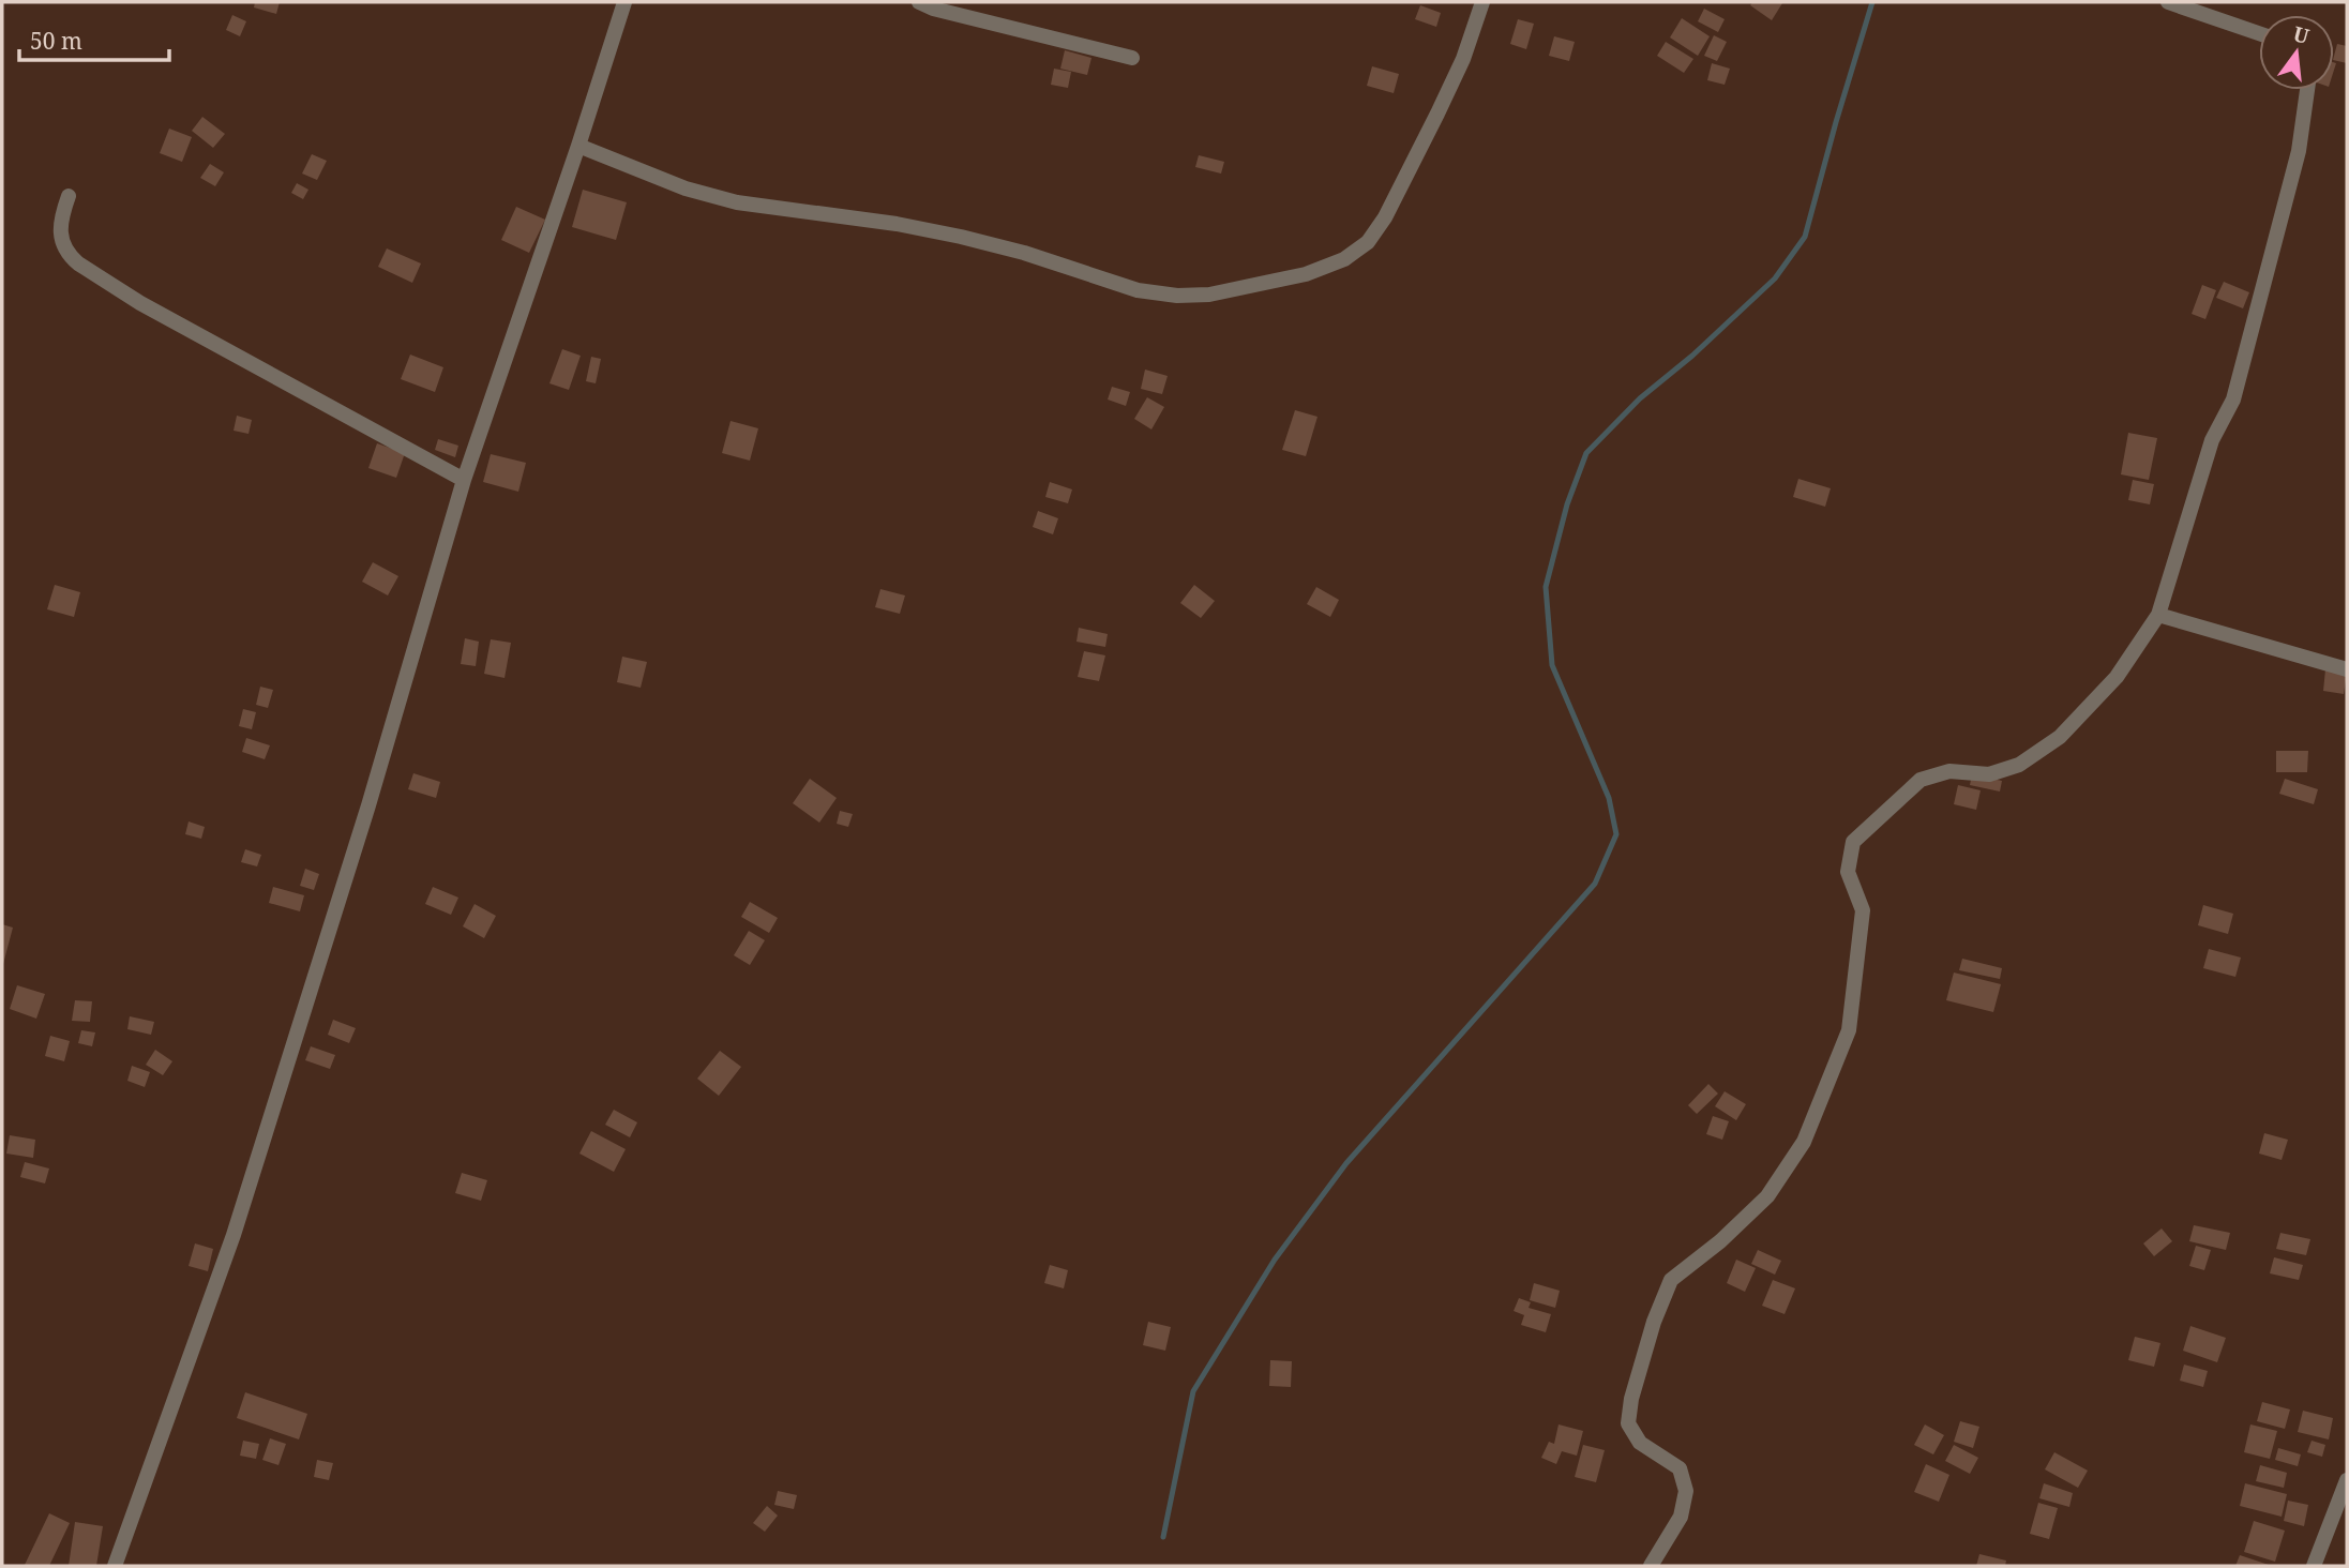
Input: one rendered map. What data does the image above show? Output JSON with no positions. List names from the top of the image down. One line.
{"scale_bar":"50 m","north":"top"}
